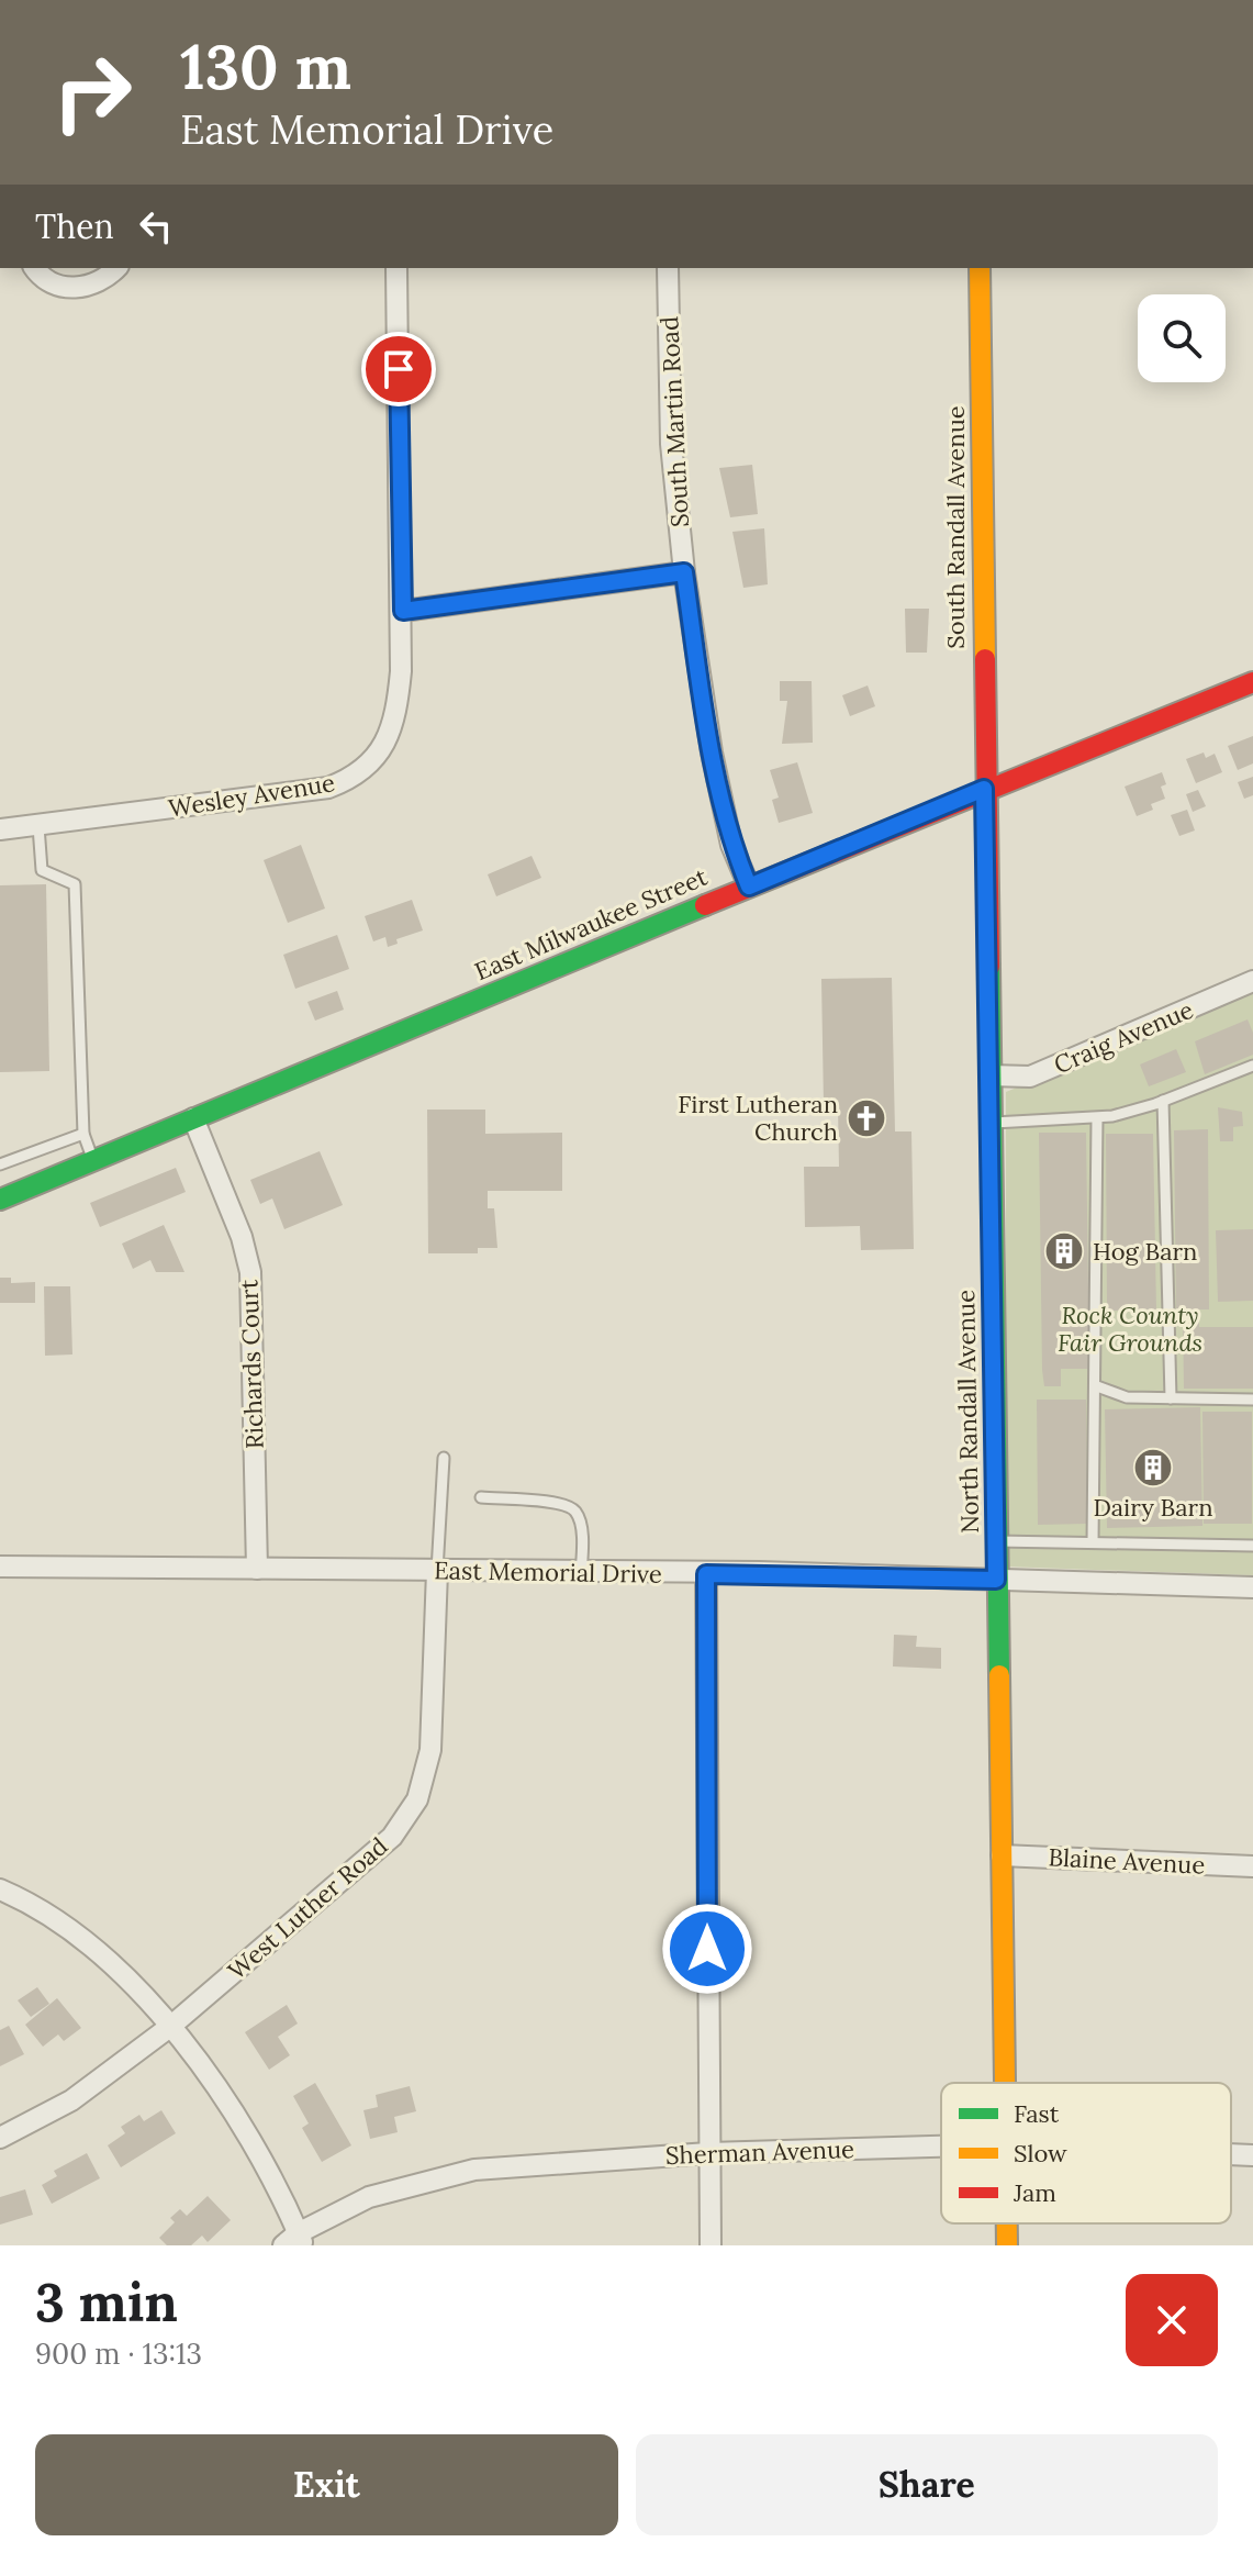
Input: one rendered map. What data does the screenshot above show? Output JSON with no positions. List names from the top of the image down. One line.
{"streets":{"street":["South Martin Road","South Randall Avenue","Wesley Avenue","East Milwaukee Street","Craig Avenue","Richards Court","North Randall Avenue","East Memorial Drive","Blaine Avenue","West Luther Road","Sherman Avenue"]},"crossings":[["South Martin Road","East Milwaukee Street"],["South Randall Avenue","East Milwaukee Street"],["South Randall Avenue","North Randall Avenue"],["East Milwaukee Street","Richards Court"],["East Milwaukee Street","North Randall Avenue"],["Craig Avenue","North Randall Avenue"],["Richards Court","East Memorial Drive"],["North Randall Avenue","East Memorial Drive"],["North Randall Avenue","Blaine Avenue"],["East Memorial Drive","West Luther Road"]],"parks":["Rock County Fair Grounds"],"places":{"church":["First Lutheran Church"],"building":["Hog Barn","Dairy Barn"]},"legend":["Fast","Slow","Jam"],"page":{"turn":["130 m","East Memorial Drive"],"then":"Then","heading":["3 min","900 m · 13:13"],"buttons":["Exit","Share"]}}
